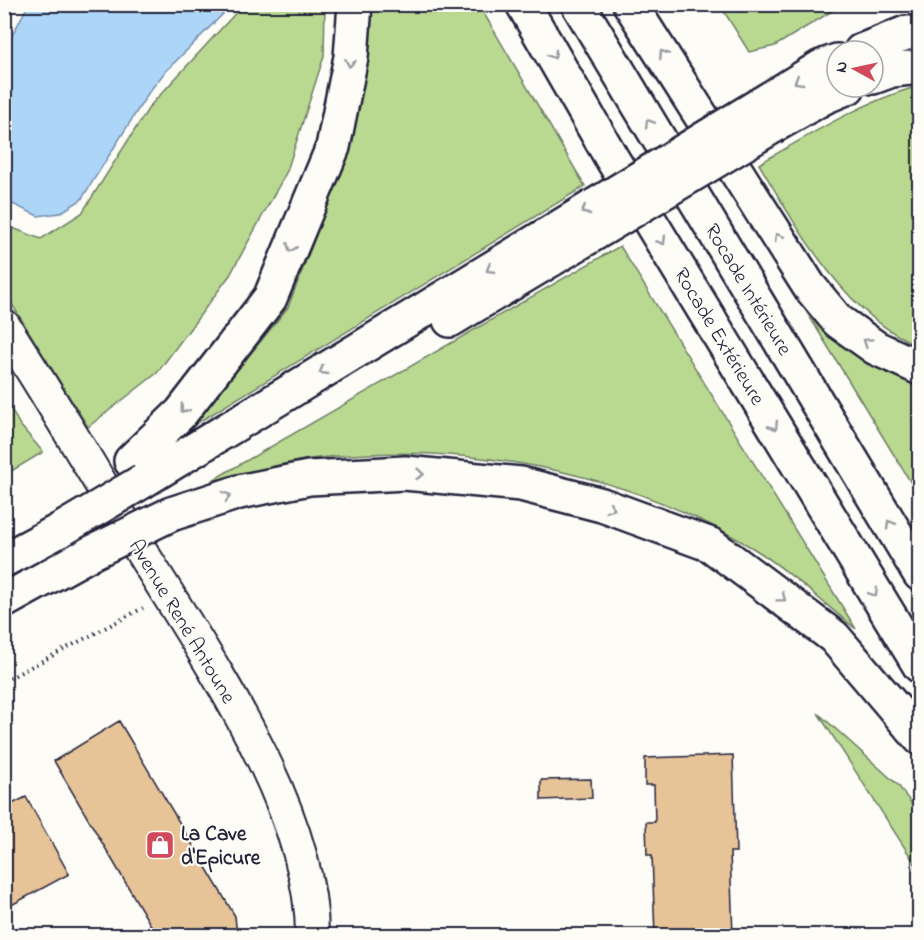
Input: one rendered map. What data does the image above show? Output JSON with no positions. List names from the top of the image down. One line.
{"streets":{"highway":["Rocade Intérieure","Rocade Extérieure"],"street":["Avenue René Antoune"]},"places":{"shop":["La Cave d'Epicure"]},"north":"left"}
